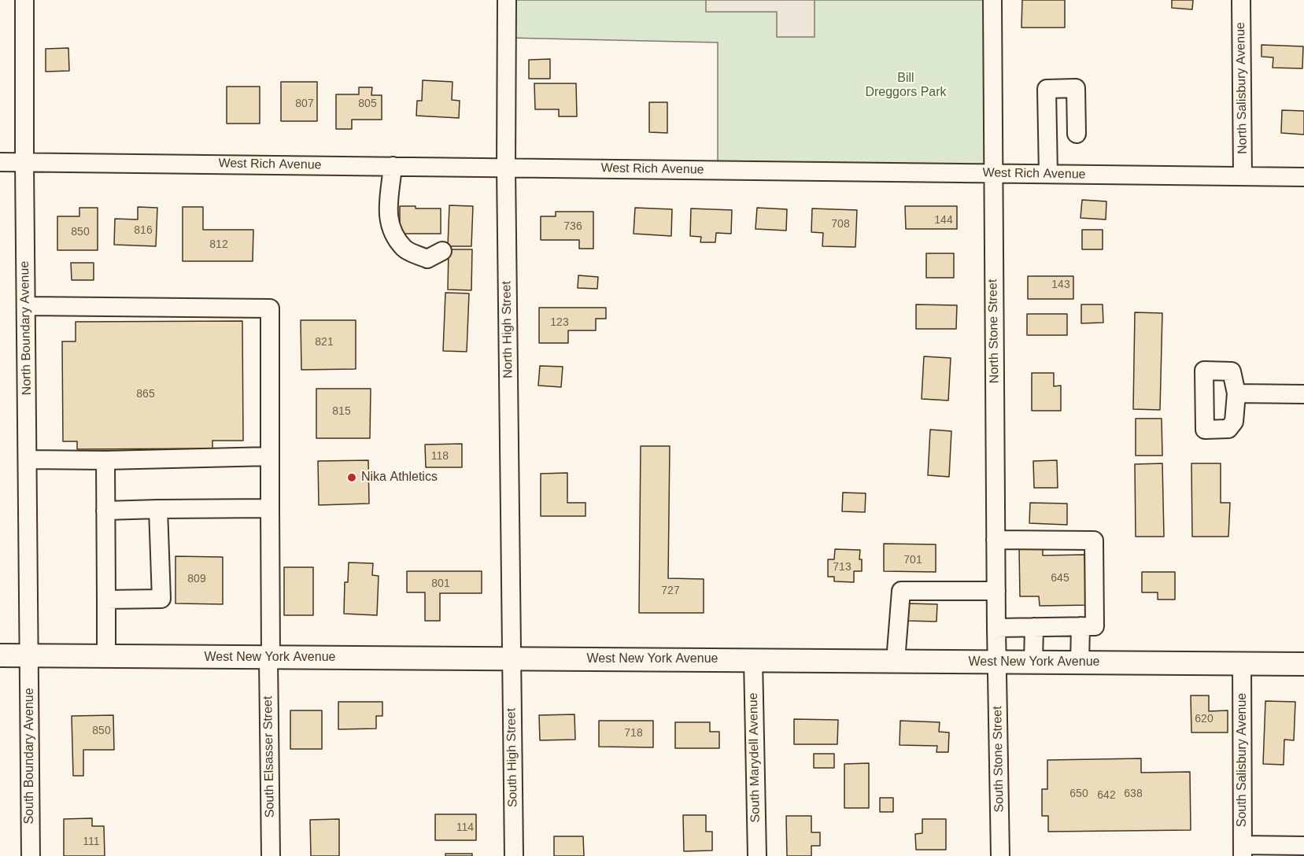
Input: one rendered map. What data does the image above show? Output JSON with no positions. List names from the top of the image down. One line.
{"streets":{"main road":["West New York Avenue"],"street":["North Salisbury Avenue","West Rich Avenue","North Boundary Avenue","North High Street","North Stone Street","South Boundary Avenue","South Elsasser Street","South High Street","South Marydell Avenue","South Stone Street","South Salisbury Avenue"]},"crossings":[["North Salisbury Avenue","West Rich Avenue"],["West Rich Avenue","North Boundary Avenue"],["West Rich Avenue","North High Street"],["West Rich Avenue","North Stone Street"],["North Boundary Avenue","West New York Avenue"],["North Boundary Avenue","South Boundary Avenue"],["North Boundary Avenue","South Elsasser Street"],["North High Street","West New York Avenue"],["North High Street","South High Street"],["North Stone Street","West New York Avenue"],["North Stone Street","South Stone Street"],["West New York Avenue","South Boundary Avenue"],["West New York Avenue","South Elsasser Street"],["West New York Avenue","South High Street"],["West New York Avenue","South Marydell Avenue"],["West New York Avenue","South Stone Street"],["West New York Avenue","South Salisbury Avenue"]],"parks":["Bill Dreggors Park"],"places":["Nika Athletics"],"house_numbers":["807","805","144","708","736","816","850","812","143","123","821","865","815","118","701","713","645","809","801","727","620","850","718","650","638","642","114","111"]}
